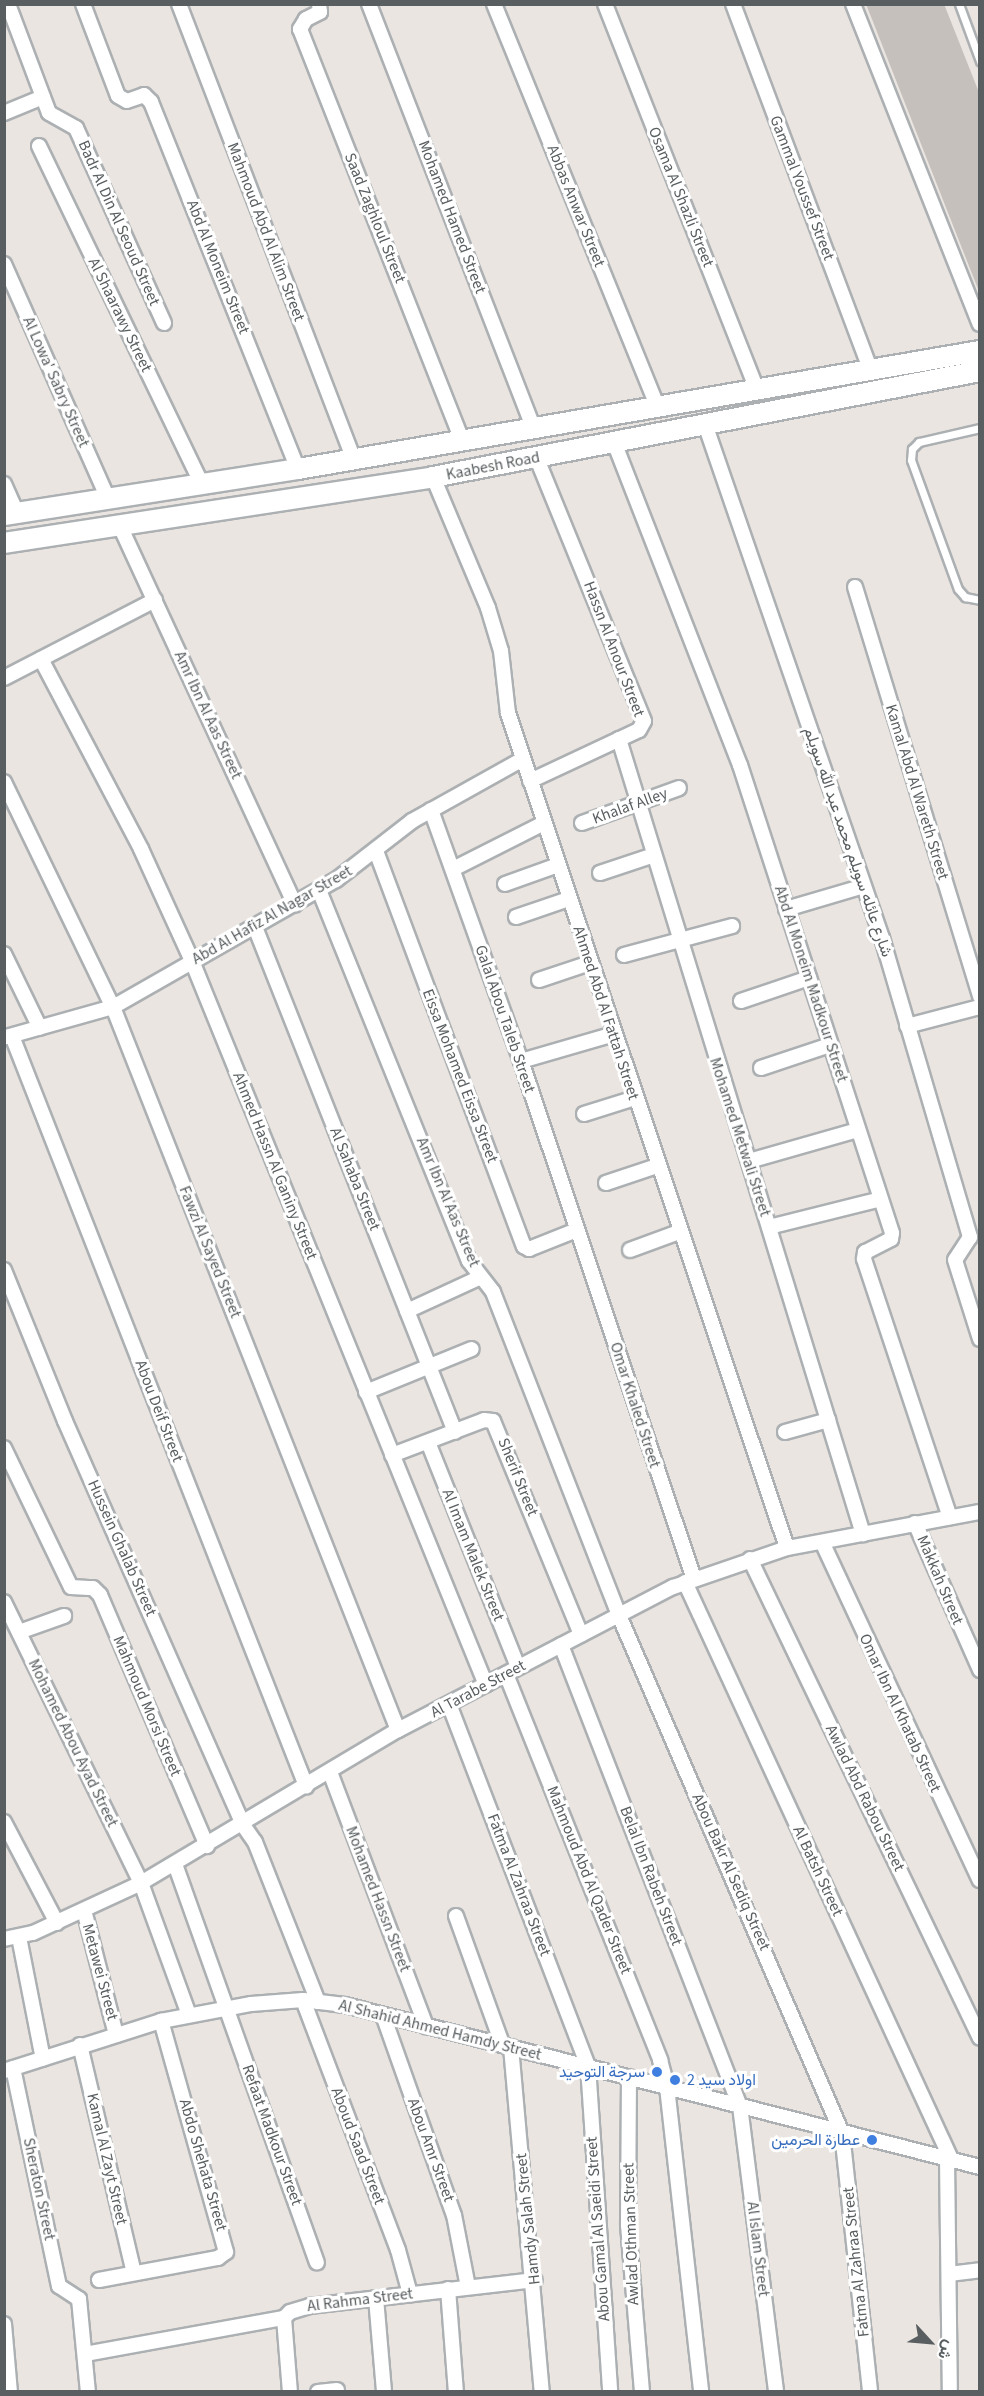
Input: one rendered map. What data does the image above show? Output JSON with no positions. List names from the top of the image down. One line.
{"streets":{"street":["Gammal Youssef Street","Osama Al Shazli Street","Abbas Anwar Street","Mohamed Hamed Street","Saad Zaghloul Street","Badr Al Din Al Seoud Street","Mahmoud Abd Al Alim Street","Abd Al Moneim Street","Al Shaarawy Street","Al Lowa' Sabry Street","Kaabesh Road","Hassn Al Anour Street","Amr Ibn Al Aas Street","Kamal Abd Al Wareth Street","Khalaf Alley","شارع عائله سويلم محمد عبد الله سويلم","Abd Al Hafiz Al Nagar Street","Abd Al Moneim Madkour Street","Ahmed Abd Al Fattah Street","Galal Abou Taleb Street","Eissa Mohamed Eissa Street","Mohamed Metwali Street","Ahmed Hassn Al Ganiny Street","Al Sahaba Street","Fawzi Al Sayed Street","Omar Khaled Street","Abou Deif Street","Sherif Street","Hussein Ghalab Street","Al Imam Malek Street","Makkah Street","Al Tarabe Street","Mahmoud Morsi Street","Omar Ibn Al Khatab Street","Mohamed Abou Ayad Street","Awlad Abd Rabou Street","Al Batsh Street","Abou Bakr Al Sediq Street","Belal Ibn Rabeh Street","Mahmoud Abd Al Qader Street","Fatma Al Zahraa Street","Mohamed Hassn Street","Metawei Street","Al Shahid Ahmed Hamdy Street","Refaat Madkour Street","Aboud Saad Street","Abou Amr Street","Kamal Al Zayt Street","Abdo Shehata Street","Sheraton Street","Hamdy Salah Street","Abou Gamal Al Saeidi Street","Awlad Othman Street","Al Islam Street","Al Rahma Street"]},"crossings":[["Gammal Youssef Street","Kaabesh Road"],["Osama Al Shazli Street","Kaabesh Road"],["Abbas Anwar Street","Kaabesh Road"],["Mohamed Hamed Street","Kaabesh Road"],["Saad Zaghloul Street","Kaabesh Road"],["Mahmoud Abd Al Alim Street","Kaabesh Road"],["Abd Al Moneim Street","Kaabesh Road"],["Al Shaarawy Street","Kaabesh Road"],["Al Lowa' Sabry Street","Kaabesh Road"],["Kaabesh Road","Hassn Al Anour Street"],["Kaabesh Road","Amr Ibn Al Aas Street"],["Kaabesh Road","شارع عائله سويلم محمد عبد الله سويلم"],["Kaabesh Road","Abd Al Moneim Madkour Street"],["Kaabesh Road","Ahmed Abd Al Fattah Street"],["Hassn Al Anour Street","Ahmed Abd Al Fattah Street"],["Hassn Al Anour Street","Mohamed Metwali Street"],["Amr Ibn Al Aas Street","Abd Al Hafiz Al Nagar Street"],["Amr Ibn Al Aas Street","Al Tarabe Street"],["Amr Ibn Al Aas Street","Abou Bakr Al Sediq Street"],["Khalaf Alley","Mohamed Metwali Street"],["Abd Al Hafiz Al Nagar Street","Ahmed Abd Al Fattah Street"],["Abd Al Hafiz Al Nagar Street","Galal Abou Taleb Street"],["Abd Al Hafiz Al Nagar Street","Eissa Mohamed Eissa Street"],["Abd Al Hafiz Al Nagar Street","Ahmed Hassn Al Ganiny Street"],["Abd Al Hafiz Al Nagar Street","Al Sahaba Street"],["Abd Al Hafiz Al Nagar Street","Fawzi Al Sayed Street"],["Abd Al Hafiz Al Nagar Street","Abou Deif Street"],["Abd Al Moneim Madkour Street","Al Tarabe Street"],["Ahmed Abd Al Fattah Street","Al Tarabe Street"],["Galal Abou Taleb Street","Eissa Mohamed Eissa Street"],["Galal Abou Taleb Street","Omar Khaled Street"],["Eissa Mohamed Eissa Street","Omar Khaled Street"],["Mohamed Metwali Street","Al Tarabe Street"],["Ahmed Hassn Al Ganiny Street","Sherif Street"],["Ahmed Hassn Al Ganiny Street","Al Tarabe Street"],["Al Sahaba Street","Sherif Street"],["Fawzi Al Sayed Street","Al Tarabe Street"],["Omar Khaled Street","Al Tarabe Street"],["Omar Khaled Street","Al Batsh Street"],["Abou Deif Street","Al Tarabe Street"],["Sherif Street","Al Imam Malek Street"],["Sherif Street","Al Tarabe Street"],["Hussein Ghalab Street","Al Tarabe Street"],["Hussein Ghalab Street","Al Shahid Ahmed Hamdy Street"],["Al Imam Malek Street","Al Tarabe Street"],["Makkah Street","Al Tarabe Street"],["Al Tarabe Street","Mahmoud Morsi Street"],["Al Tarabe Street","Omar Ibn Al Khatab Street"],["Al Tarabe Street","Mohamed Abou Ayad Street"],["Al Tarabe Street","Awlad Abd Rabou Street"],["Al Tarabe Street","Al Batsh Street"],["Al Tarabe Street","Abou Bakr Al Sediq Street"],["Al Tarabe Street","Belal Ibn Rabeh Street"],["Al Tarabe Street","Mahmoud Abd Al Qader Street"],["Al Tarabe Street","Fatma Al Zahraa Street"],["Al Tarabe Street","Mohamed Hassn Street"],["Al Tarabe Street","Metawei Street"],["Al Tarabe Street","Refaat Madkour Street"],["Mohamed Abou Ayad Street","Al Shahid Ahmed Hamdy Street"],["Al Batsh Street","Al Shahid Ahmed Hamdy Street"],["Abou Bakr Al Sediq Street","Fatma Al Zahraa Street"],["Abou Bakr Al Sediq Street","Al Shahid Ahmed Hamdy Street"],["Belal Ibn Rabeh Street","Al Shahid Ahmed Hamdy Street"],["Belal Ibn Rabeh Street","Al Islam Street"],["Mahmoud Abd Al Qader Street","Al Shahid Ahmed Hamdy Street"],["Fatma Al Zahraa Street","Al Shahid Ahmed Hamdy Street"],["Fatma Al Zahraa Street","Abou Gamal Al Saeidi Street"],["Mohamed Hassn Street","Al Shahid Ahmed Hamdy Street"],["Metawei Street","Al Shahid Ahmed Hamdy Street"],["Al Shahid Ahmed Hamdy Street","Refaat Madkour Street"],["Al Shahid Ahmed Hamdy Street","Aboud Saad Street"],["Al Shahid Ahmed Hamdy Street","Abou Amr Street"],["Al Shahid Ahmed Hamdy Street","Kamal Al Zayt Street"],["Al Shahid Ahmed Hamdy Street","Abdo Shehata Street"],["Al Shahid Ahmed Hamdy Street","Sheraton Street"],["Al Shahid Ahmed Hamdy Street","Hamdy Salah Street"],["Al Shahid Ahmed Hamdy Street","Abou Gamal Al Saeidi Street"],["Al Shahid Ahmed Hamdy Street","Awlad Othman Street"],["Al Shahid Ahmed Hamdy Street","Al Islam Street"],["Aboud Saad Street","Al Rahma Street"],["Abou Amr Street","Al Rahma Street"],["Kamal Al Zayt Street","Abdo Shehata Street"],["Sheraton Street","Al Rahma Street"],["Hamdy Salah Street","Al Rahma Street"]],"places":["سرجة التوحيد","اولاد سيد 2","عطارة الحرمين"],"north":"bottom right"}
